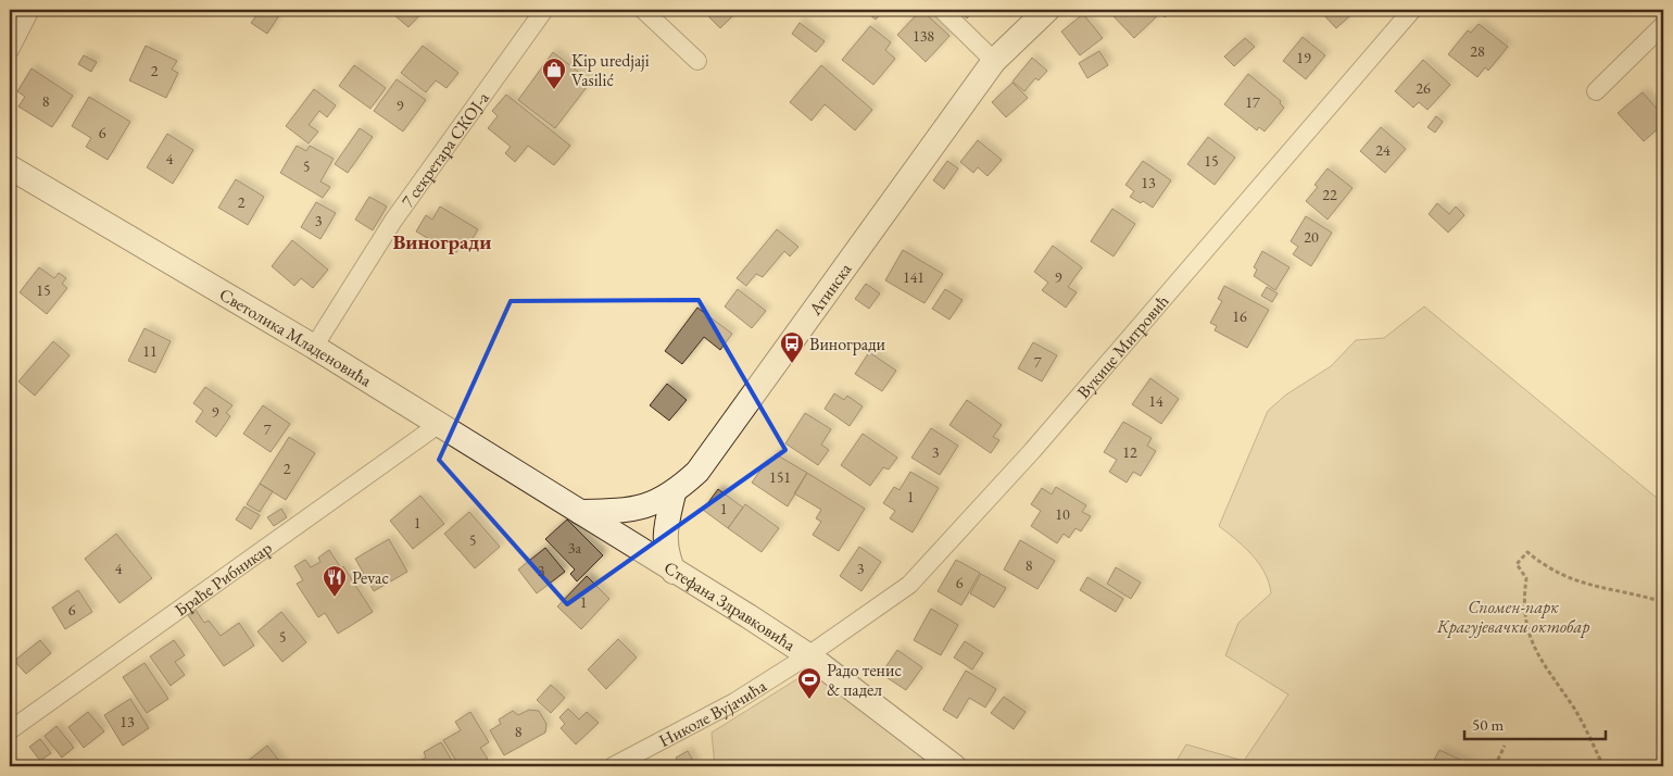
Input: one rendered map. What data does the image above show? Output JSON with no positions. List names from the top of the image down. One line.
{"streets":{"street":["7 секретара СКОЈ-а","Атинска","Светолика Младеновића","Вукице Митровић","Браће Рибникар","Стефана Здравковића","Николе Вујачића"]},"crossings":[["7 секретара СКОЈ-а","Светолика Младеновића"],["Атинска","Светолика Младеновића"],["Атинска","Стефана Здравковића"],["Светолика Младеновића","Браће Рибникар"],["Светолика Младеновића","Стефана Здравковића"],["Вукице Митровић","Стефана Здравковића"],["Вукице Митровић","Николе Вујачића"],["Стефана Здравковића","Николе Вујачића"]],"districts":["Виногради"],"parks":["Спомен-парк Крагујевачки октобар"],"places":{"shop":["Kip uredjaji Vasilić"],"bus stop":["Виногради"],"restaurant":["Pevac"],"sports":["Радо тенис & падел"]},"house_numbers":["138","28","19","2","26","8","17","9","6","24","4","15","5","13","22","2","3","20","141","9","15","16","11","7","14","9","7","3","12","2","151","1","1","10","1","5","3a","8","4","3","3","6","1","6","5","13","8"],"scale_bar":"50 m"}
